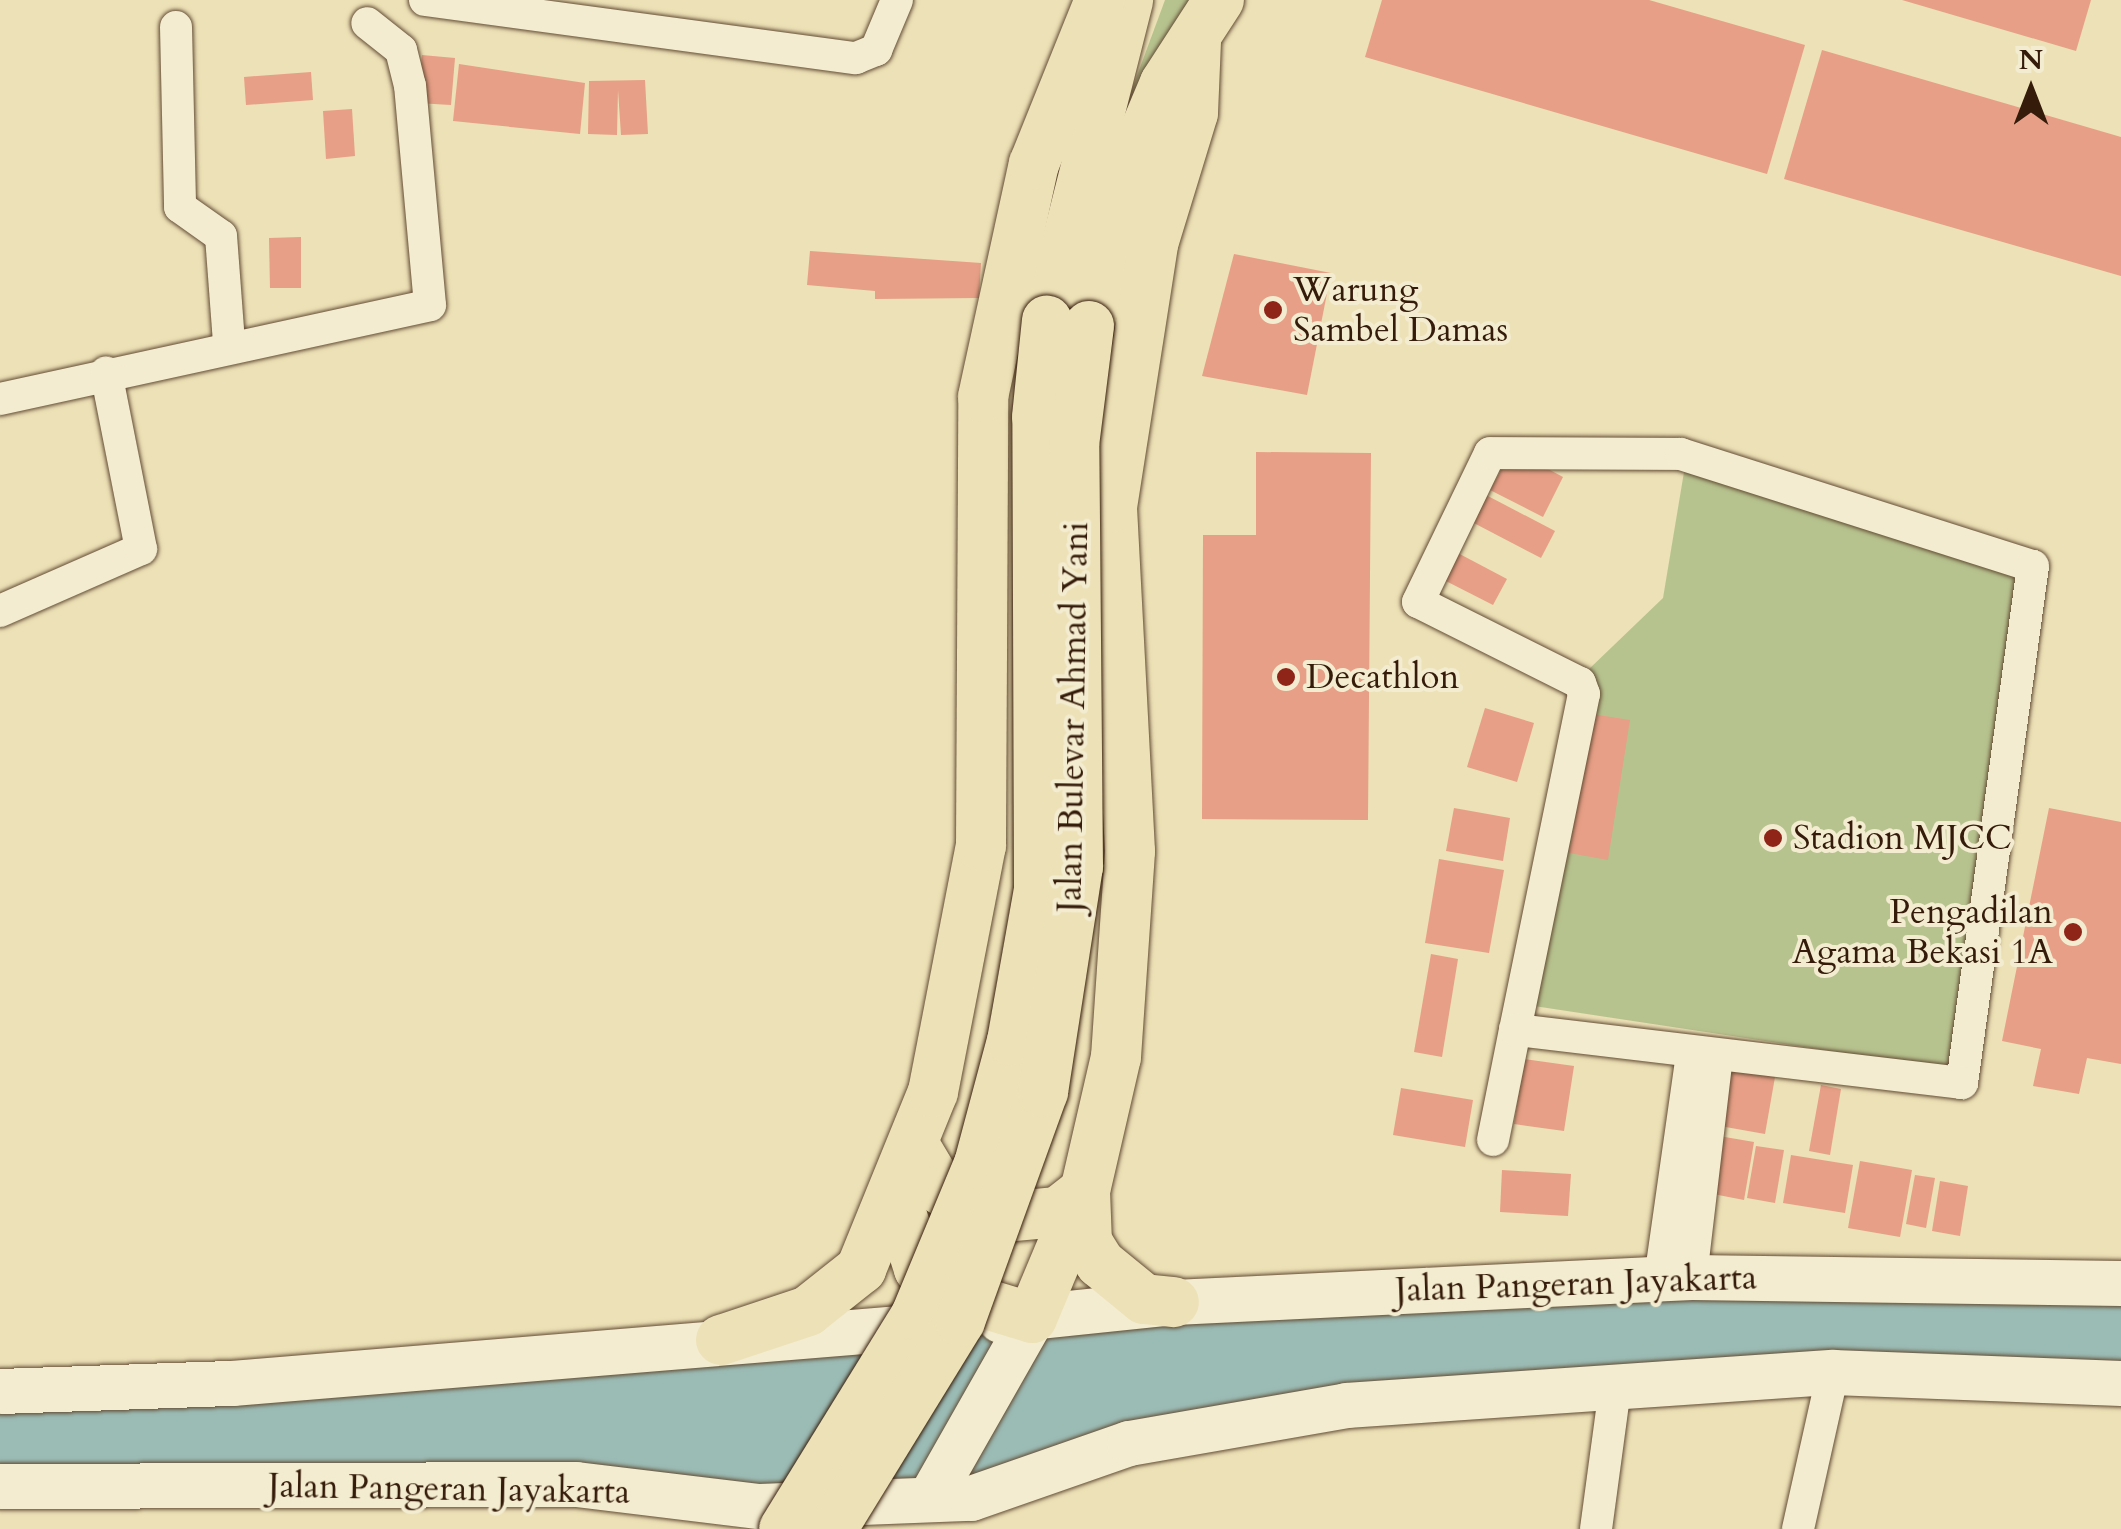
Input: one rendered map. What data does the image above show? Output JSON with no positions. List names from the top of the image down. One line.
{"streets":{"main road":["Jalan Bulevar Ahmad Yani"],"street":["Jalan Pangeran Jayakarta"]},"places":["Warung Sambel Damas","Decathlon","Stadion MJCC","Pengadilan Agama Bekasi 1A"],"north":"top"}
